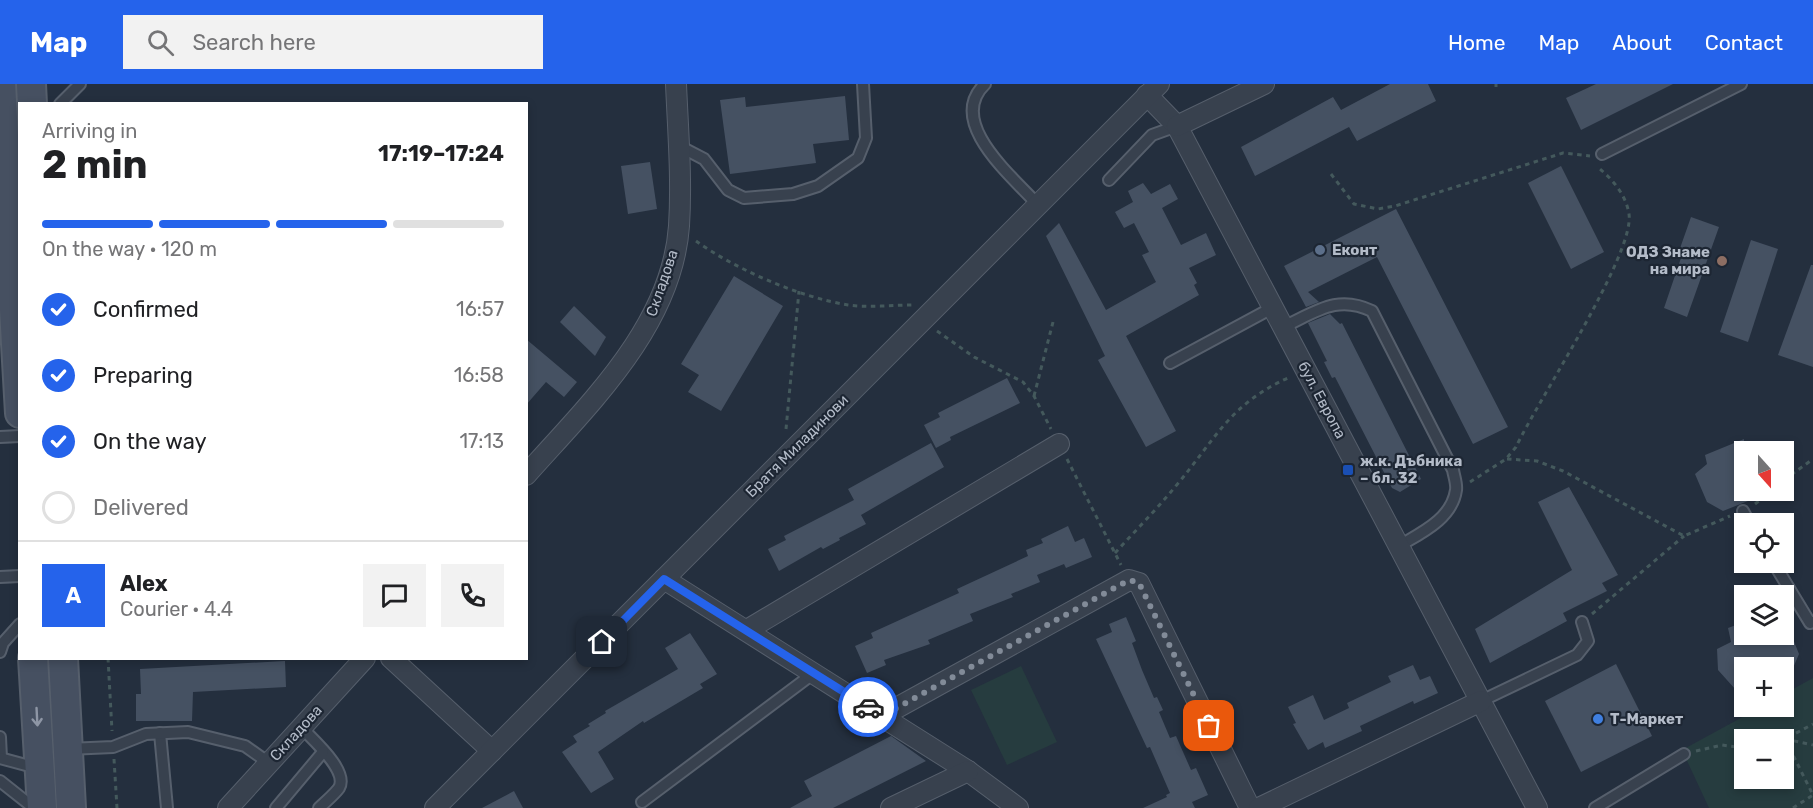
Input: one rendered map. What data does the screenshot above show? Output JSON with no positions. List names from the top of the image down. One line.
{"streets":{"street":["Складова","бул. Европа","Братя Миладинови"]},"crossings":[["бул. Европа","Братя Миладинови"]],"places":{"other":["Еконт","ОДЗ Знаме на мира","Т-Маркет"],"transit":["ж.к. Дъбника – бл. 32"]},"north":"bottom","page":{"header":"Map","search":"Search here","nav":["Home","Map","About","Contact"],"heading":["2 min","Arriving in","17:19–17:24"],"panel":["Alex","Courier · 4.4"],"bar":"On the way · 120 m","list":[["Confirmed","16:57"],["Preparing","16:58"],["On the way","17:13"],"Delivered"],"map_buttons":["+","−"],"round":"A"}}
